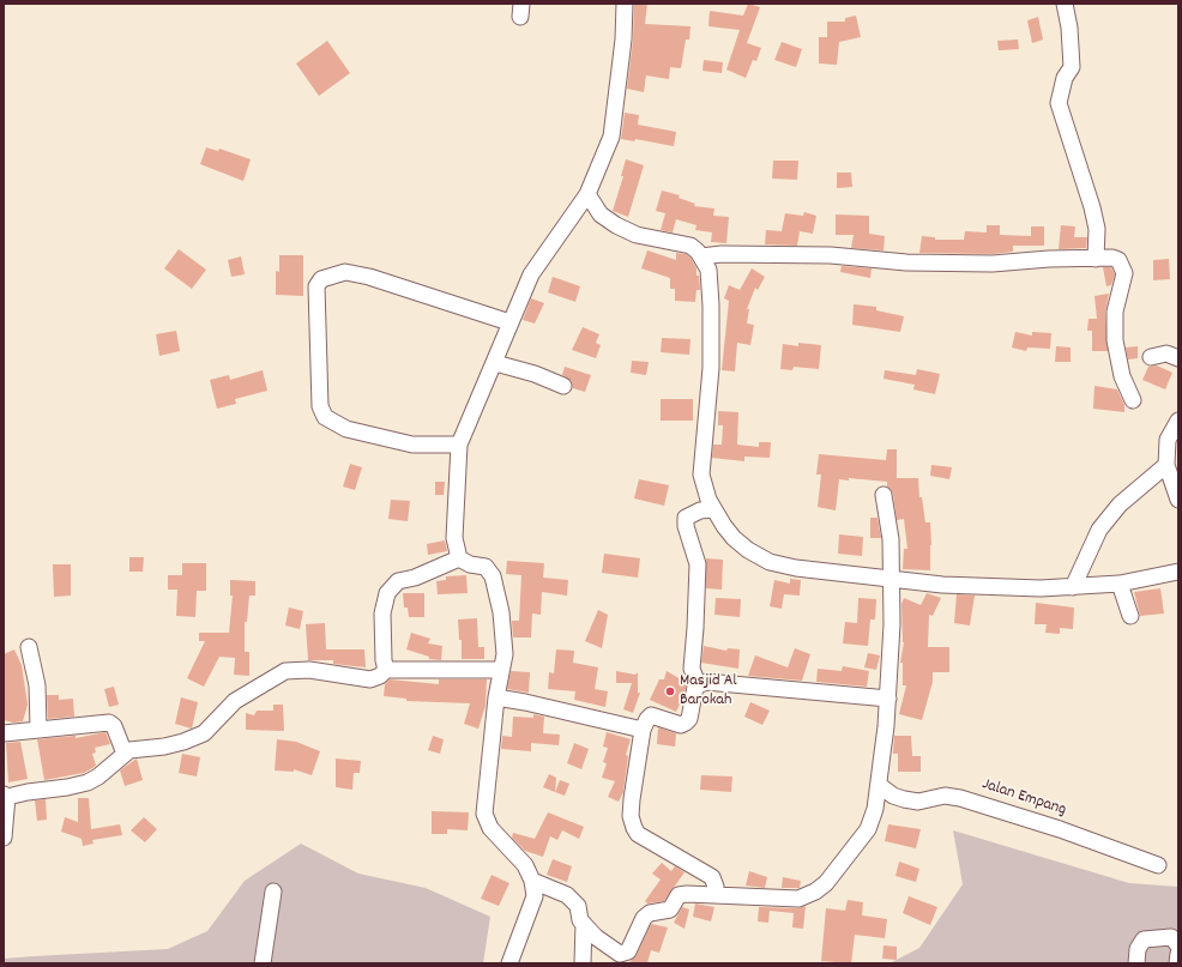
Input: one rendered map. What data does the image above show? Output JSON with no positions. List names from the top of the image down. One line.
{"streets":{"street":["Jalan Empang"]},"places":["Masjid Al Barokah"]}
